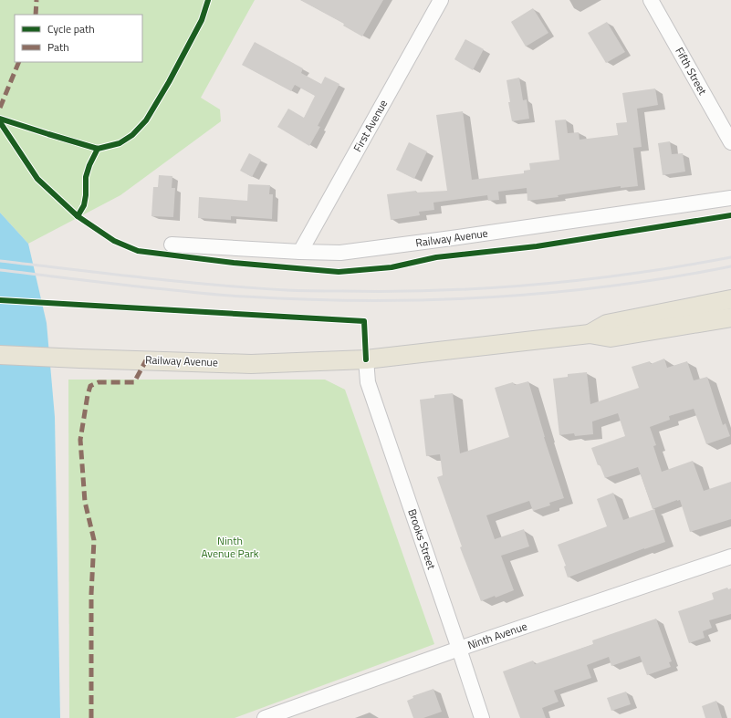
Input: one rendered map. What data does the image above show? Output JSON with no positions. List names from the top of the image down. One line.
{"streets":{"main road":["Railway Avenue"],"street":["Fifth Street","First Avenue","Brooks Street","Ninth Avenue"]},"crossings":[["First Avenue","Railway Avenue"],["Railway Avenue","Brooks Street"],["Brooks Street","Ninth Avenue"]],"parks":["Ninth Avenue Park"],"legend":["Cycle path","Path"]}
